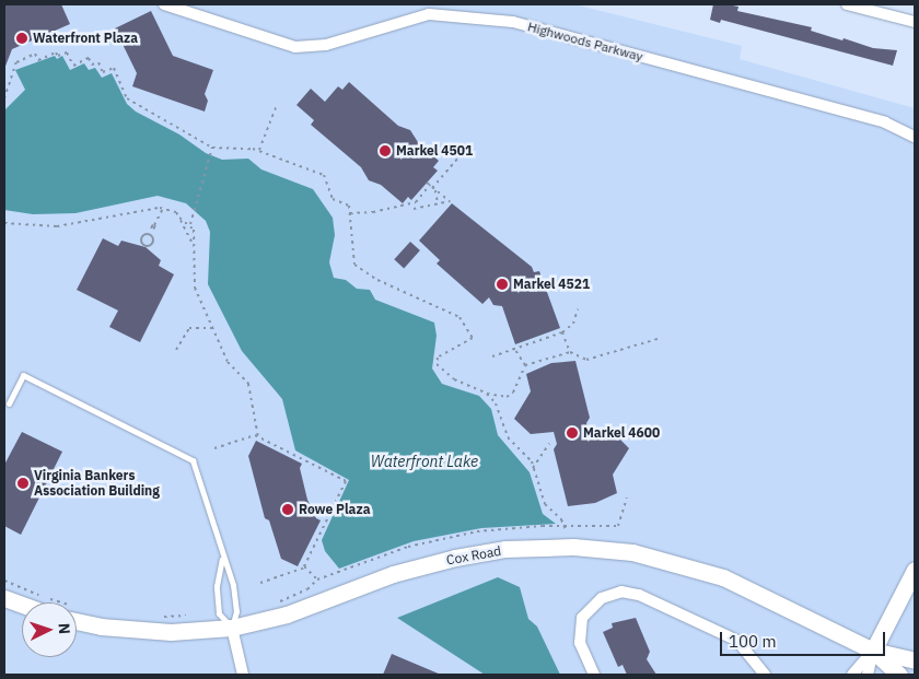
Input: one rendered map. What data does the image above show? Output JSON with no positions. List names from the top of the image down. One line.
{"streets":{"main road":["Cox Road"],"street":["Highwoods Parkway"]},"water":["Waterfront Lake"],"places":["Waterfront Plaza","Markel 4501","Markel 4521","Markel 4600","Virginia Bankers Association Building","Rowe Plaza"],"scale_bar":"100 m","north":"right"}
